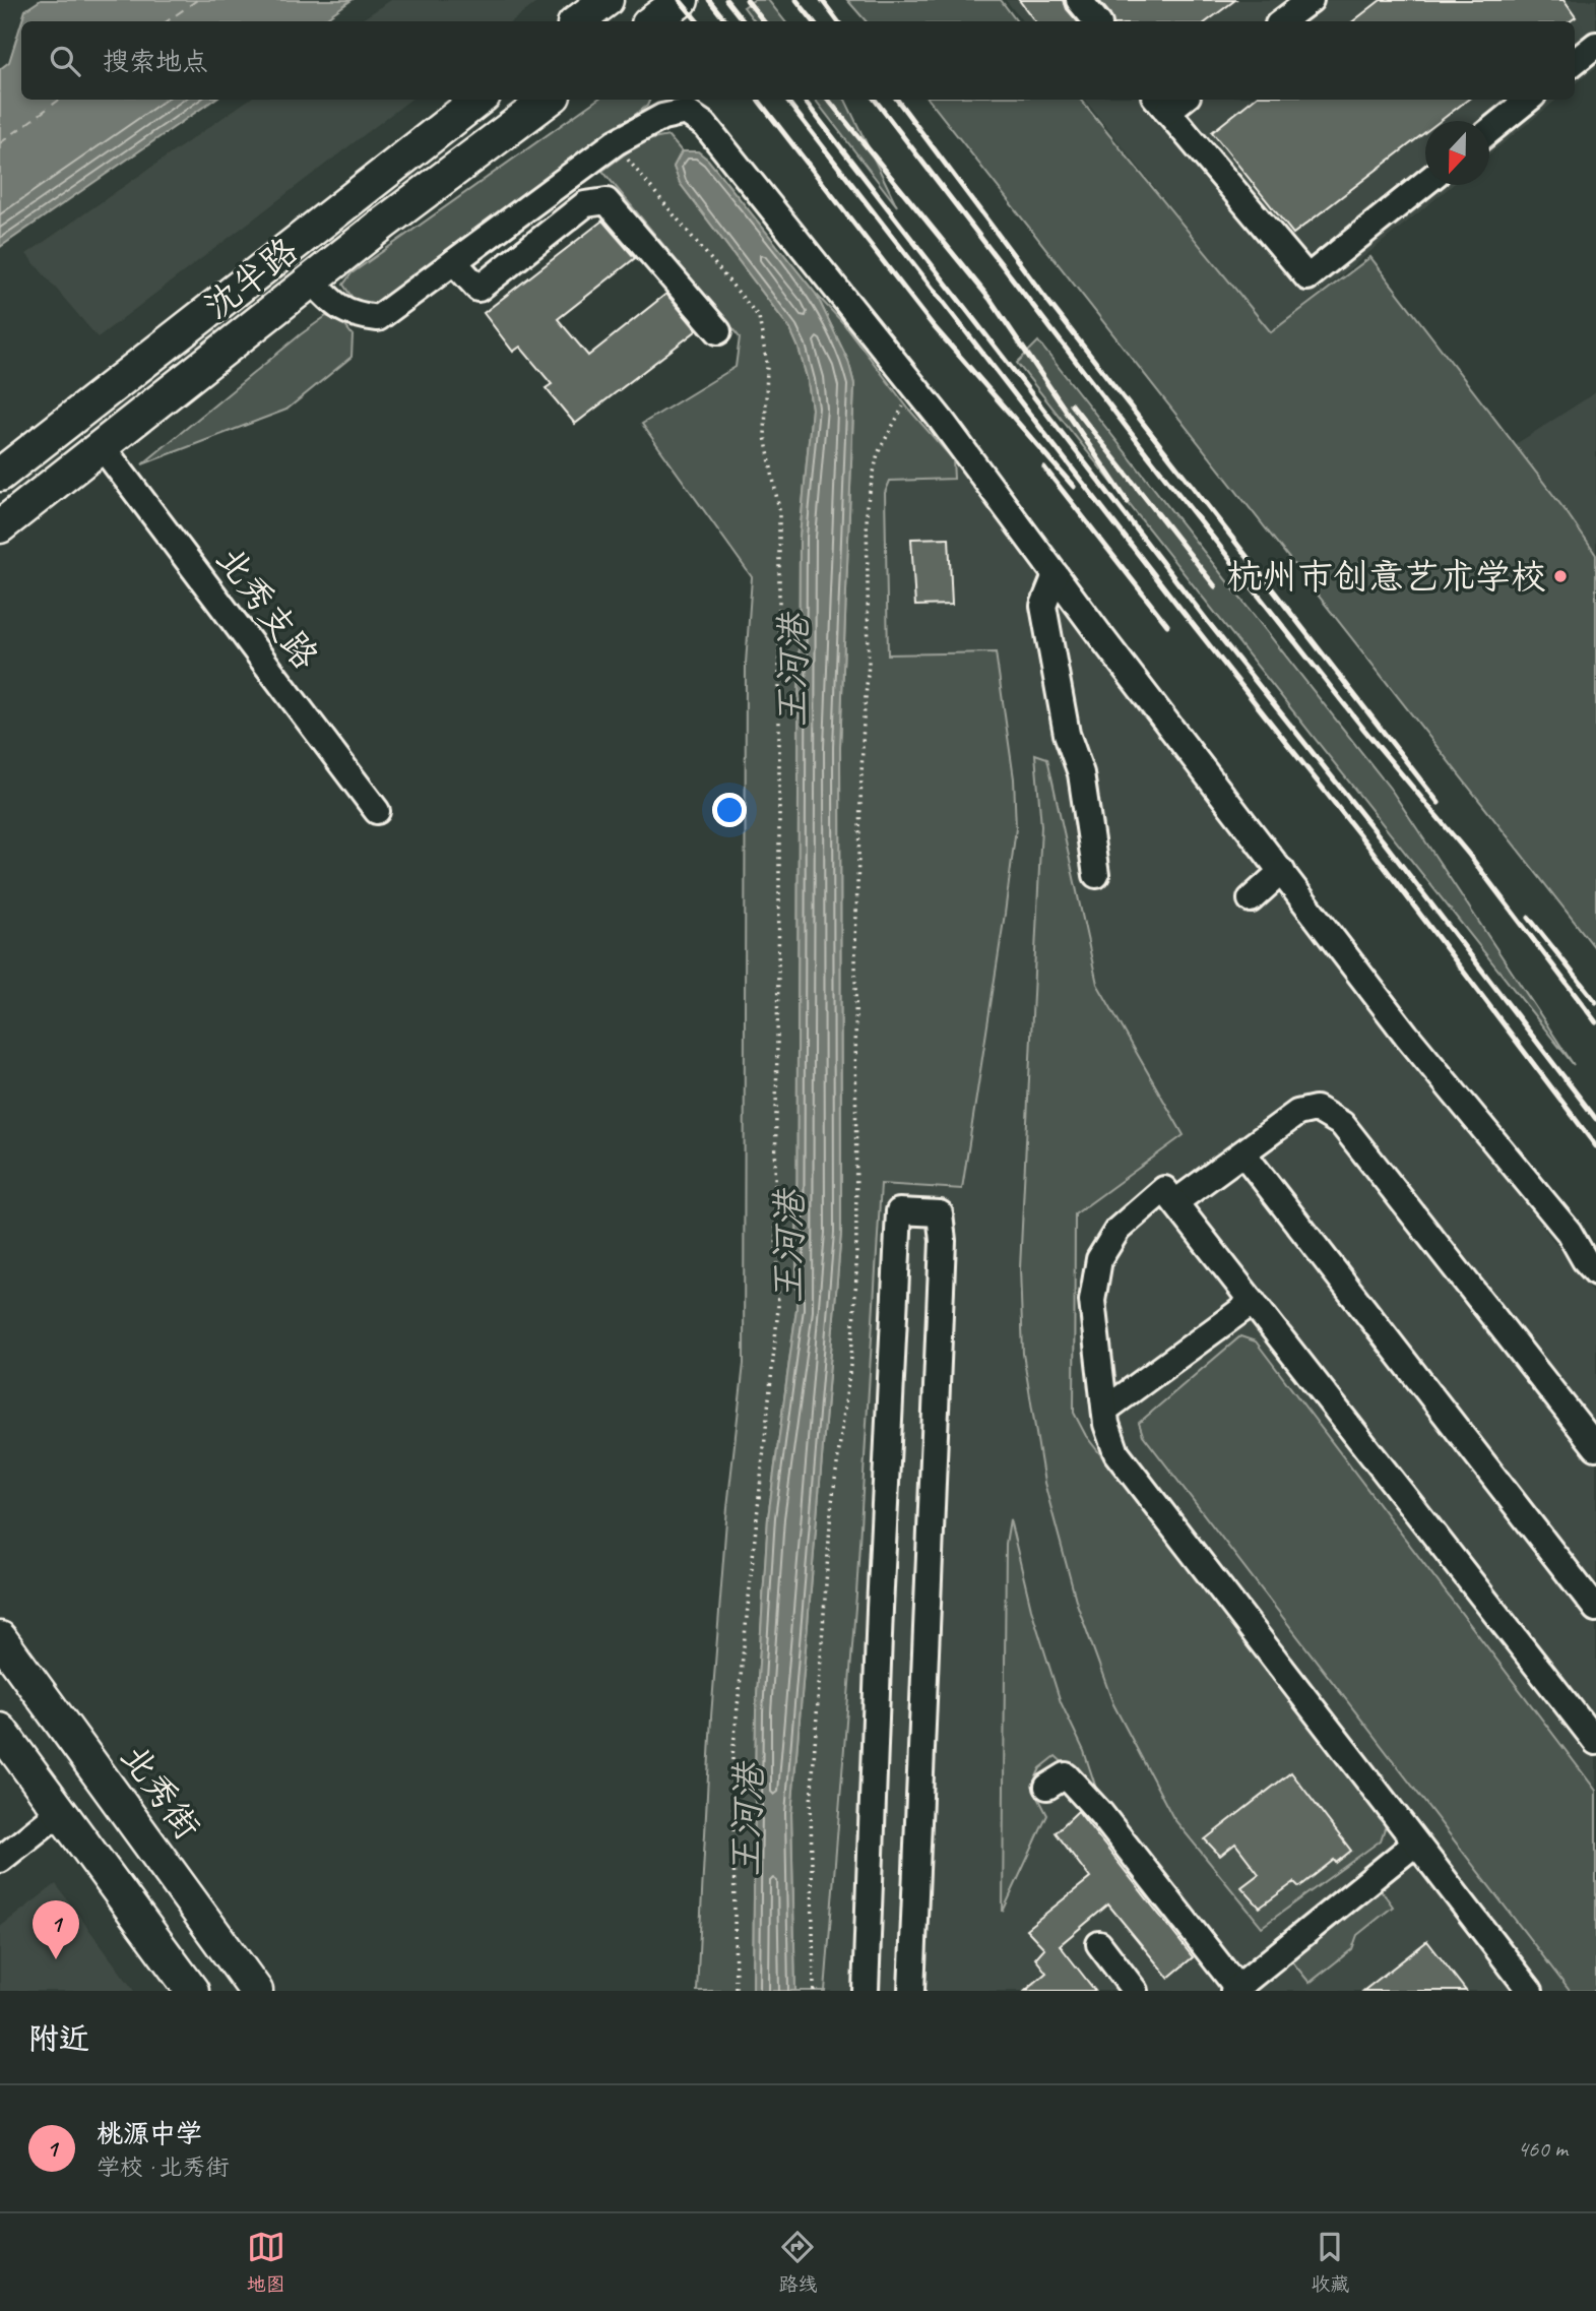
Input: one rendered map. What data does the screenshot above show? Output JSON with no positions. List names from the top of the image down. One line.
{"streets":{"main road":["沈半路","北秀街"],"street":["北秀支路"]},"crossings":[["沈半路","北秀支路"]],"water":["王河港"],"places":["杭州市创意艺术学校"],"north":"bottom","page":{"search":"搜索地点","pins":"1","heading":"附近","list":[{"mark":"1","name":"桃源中学","note":"学校 · 北秀街","value":"460 m"}],"nav":["地图","路线","收藏"]}}
